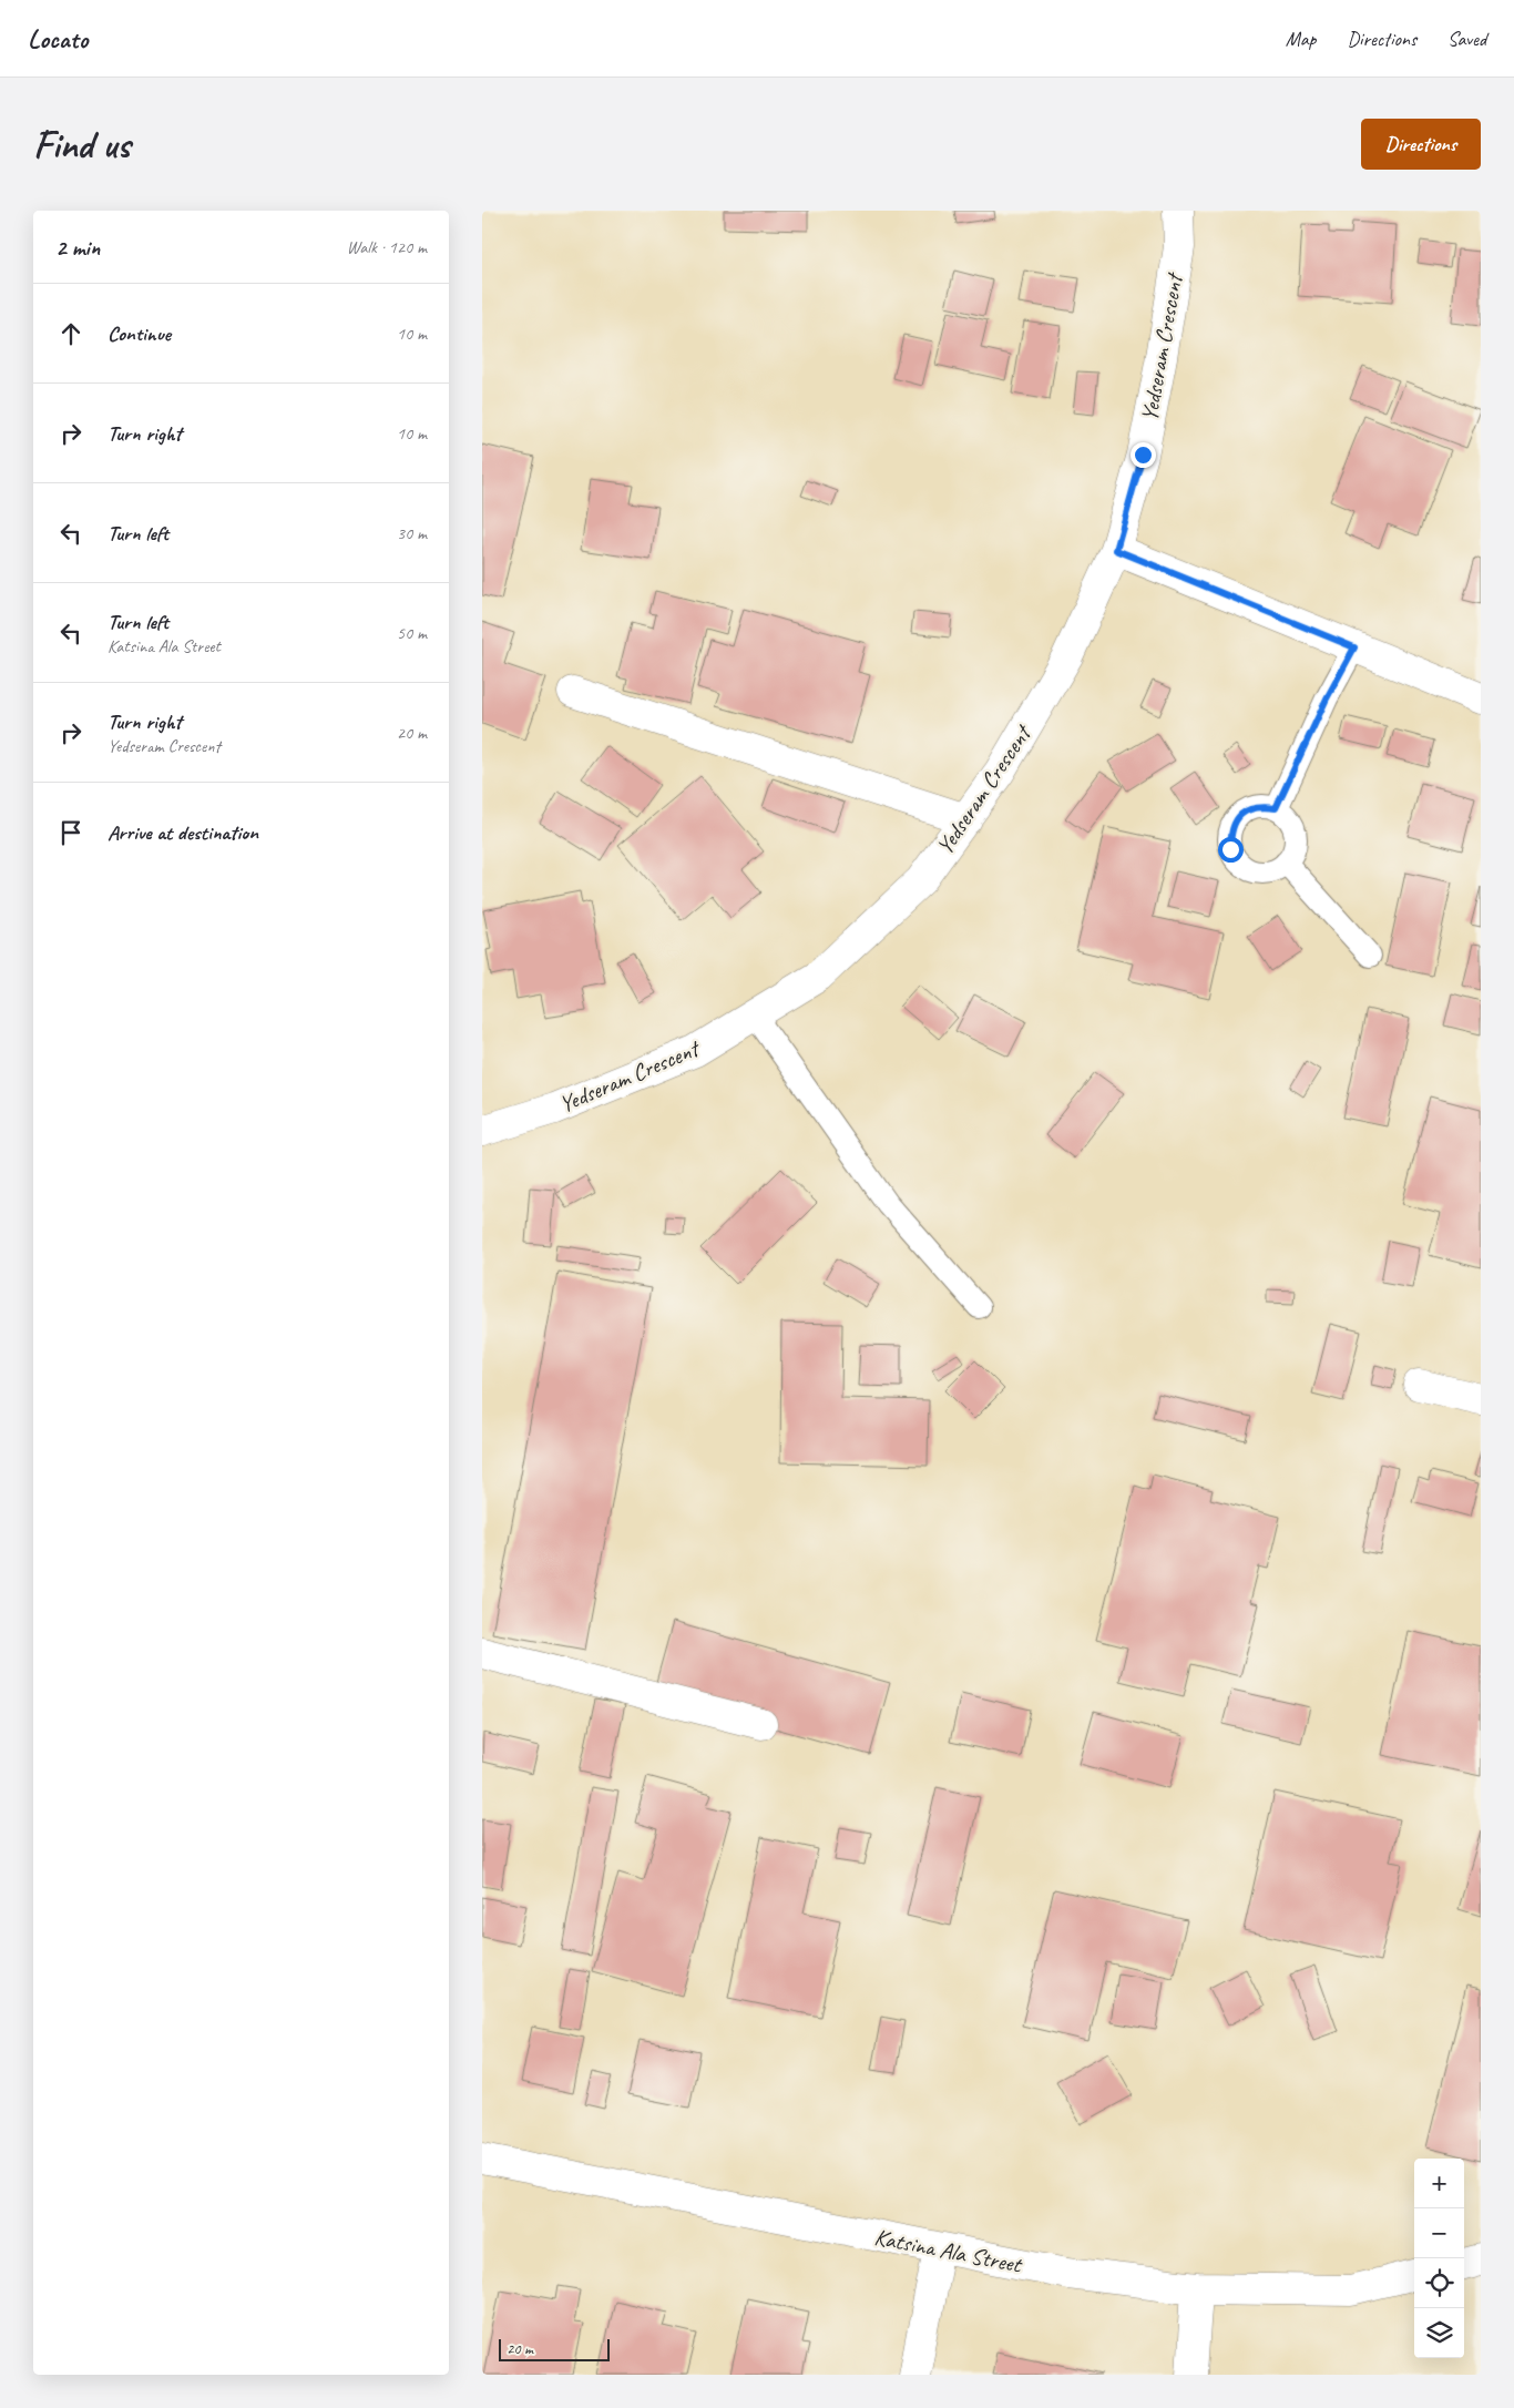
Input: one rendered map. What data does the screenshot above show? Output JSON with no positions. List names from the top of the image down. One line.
{"streets":{"street":["Yedseram Crescent","Katsina Ala Street"]},"scale_bar":"20 m","page":{"header":"Locato","nav":["Map","Directions","Saved"],"buttons":"Directions","title":"Find us","heading":["2 min","Walk · 120 m"],"list":[["Continue","10 m"],["Turn right","10 m"],["Turn left","30 m"],["Turn left","Katsina Ala Street","50 m"],["Turn right","Yedseram Crescent","20 m"],"Arrive at destination"],"map_buttons":["+","−"],"scale":"20 m"}}
